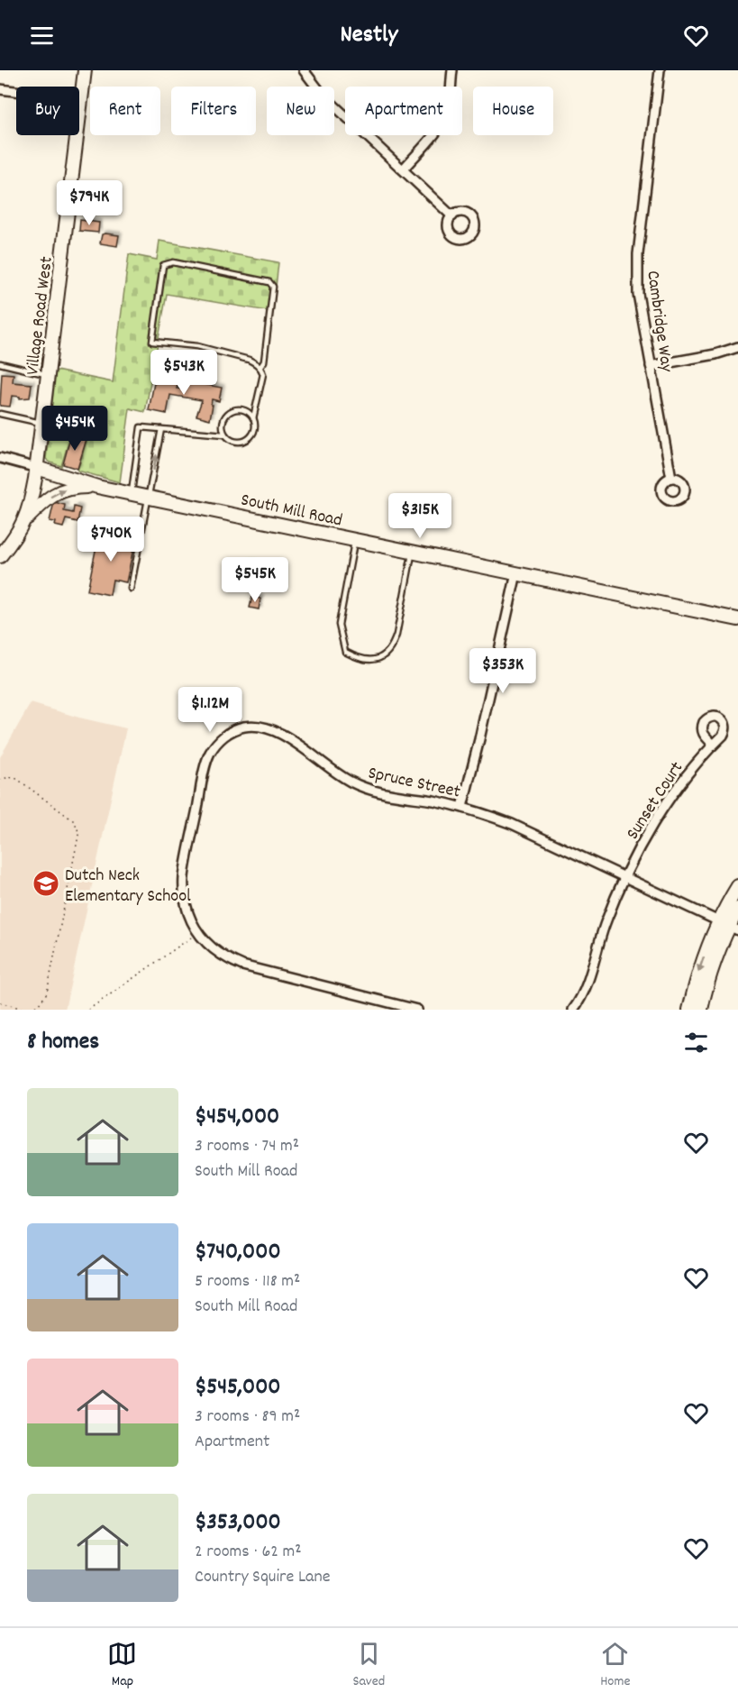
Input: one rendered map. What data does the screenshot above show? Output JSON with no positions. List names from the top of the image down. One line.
{"streets":{"street":["Village Road West","Cambridge Way","South Mill Road","Spruce Street","Sunset Court"]},"crossings":[["Village Road West","South Mill Road"],["Spruce Street","Sunset Court"]],"places":{"school or university":["Dutch Neck Elementary School"]},"page":{"header":"Nestly","chip":["Buy","Rent","Filters","New","Apartment","House"],"price":["$794K","$543K","$454K","$315K","$740K","$545K","$353K","$1.12M"],"heading":"8 homes","list":[{"name":"$454,000","note":"3 rooms · 74 m² · South Mill Road"},{"name":"$740,000","note":"5 rooms · 118 m² · South Mill Road"},{"name":"$545,000","note":"3 rooms · 89 m² · Apartment"},{"name":"$353,000","note":"2 rooms · 62 m² · Country Squire Lane"}],"tabs":["Map","Saved","Home"]}}
